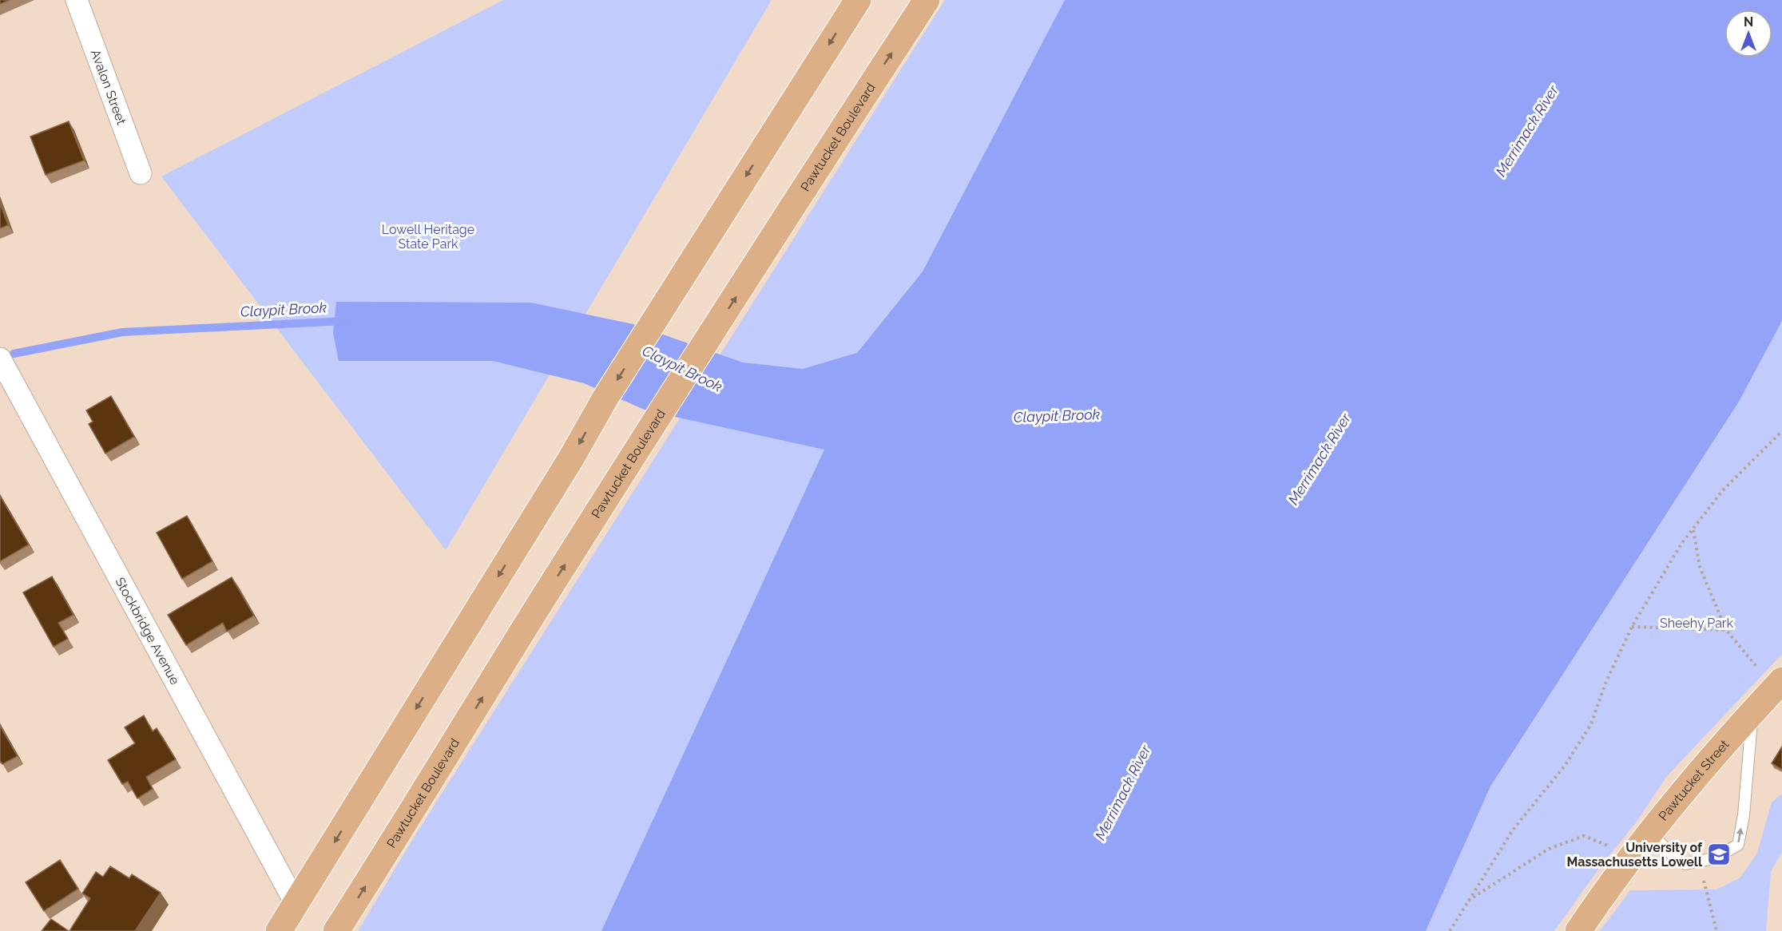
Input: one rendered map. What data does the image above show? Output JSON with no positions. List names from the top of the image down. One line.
{"streets":{"main road":["Pawtucket Boulevard","Pawtucket Street"],"street":["Avalon Street","Stockbridge Avenue"]},"water":["Merrimack River","Claypit Brook"],"parks":["Lowell Heritage State Park","Sheehy Park"],"places":{"school or university":["University of Massachusetts Lowell"]},"north":"top"}
